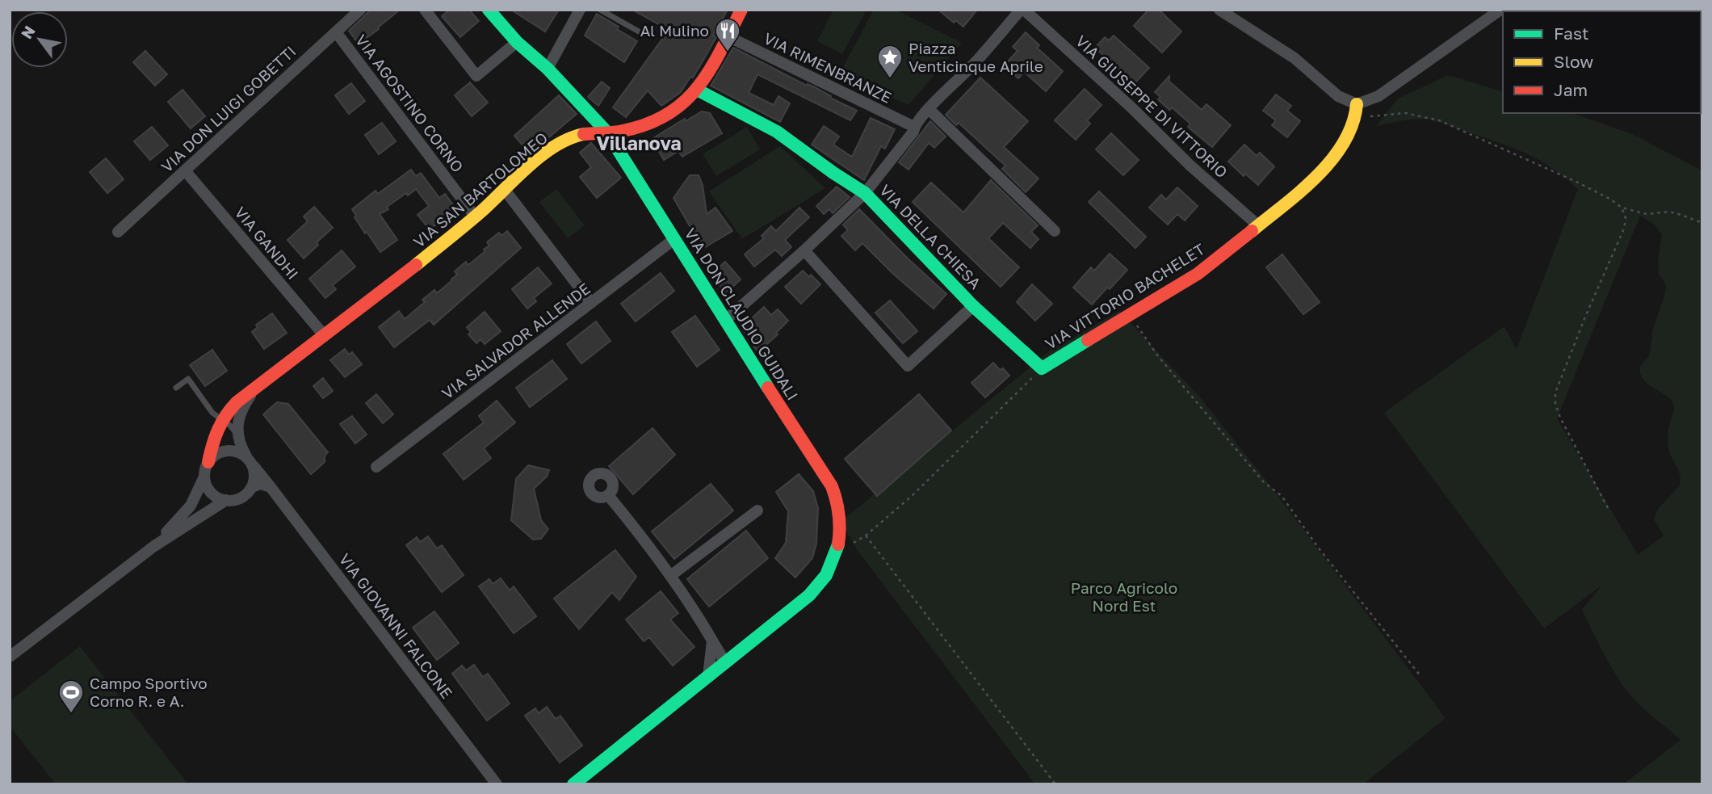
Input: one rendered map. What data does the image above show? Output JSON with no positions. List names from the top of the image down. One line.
{"streets":{"street":["VIA RIMENBRANZE","VIA AGOSTINO CORNO","VIA GIUSEPPE DI VITTORIO","VIA DON LUIGI GOBETTI","VIA SAN BARTOLOMEO","VIA DELLA CHIESA","VIA GANDHI","VIA VITTORIO BACHELET","VIA DON CLAUDIO GUIDALI","VIA SALVADOR ALLENDE","VIA GIOVANNI FALCONE"]},"crossings":[["VIA RIMENBRANZE","VIA SAN BARTOLOMEO"],["VIA AGOSTINO CORNO","VIA SAN BARTOLOMEO"],["VIA GIUSEPPE DI VITTORIO","VIA VITTORIO BACHELET"],["VIA DON LUIGI GOBETTI","VIA GANDHI"],["VIA SAN BARTOLOMEO","VIA DELLA CHIESA"],["VIA SAN BARTOLOMEO","VIA GANDHI"],["VIA SAN BARTOLOMEO","VIA DON CLAUDIO GUIDALI"],["VIA SAN BARTOLOMEO","VIA GIOVANNI FALCONE"],["VIA DELLA CHIESA","VIA VITTORIO BACHELET"],["VIA DON CLAUDIO GUIDALI","VIA SALVADOR ALLENDE"]],"districts":["Villanova"],"parks":["Parco Agricolo Nord Est"],"places":{"restaurant":["Al Mulino"],"place":["Piazza Venticinque Aprile"],"sports":["Campo Sportivo Corno R. e A."]},"legend":["Fast","Slow","Jam"],"north":"top left"}
